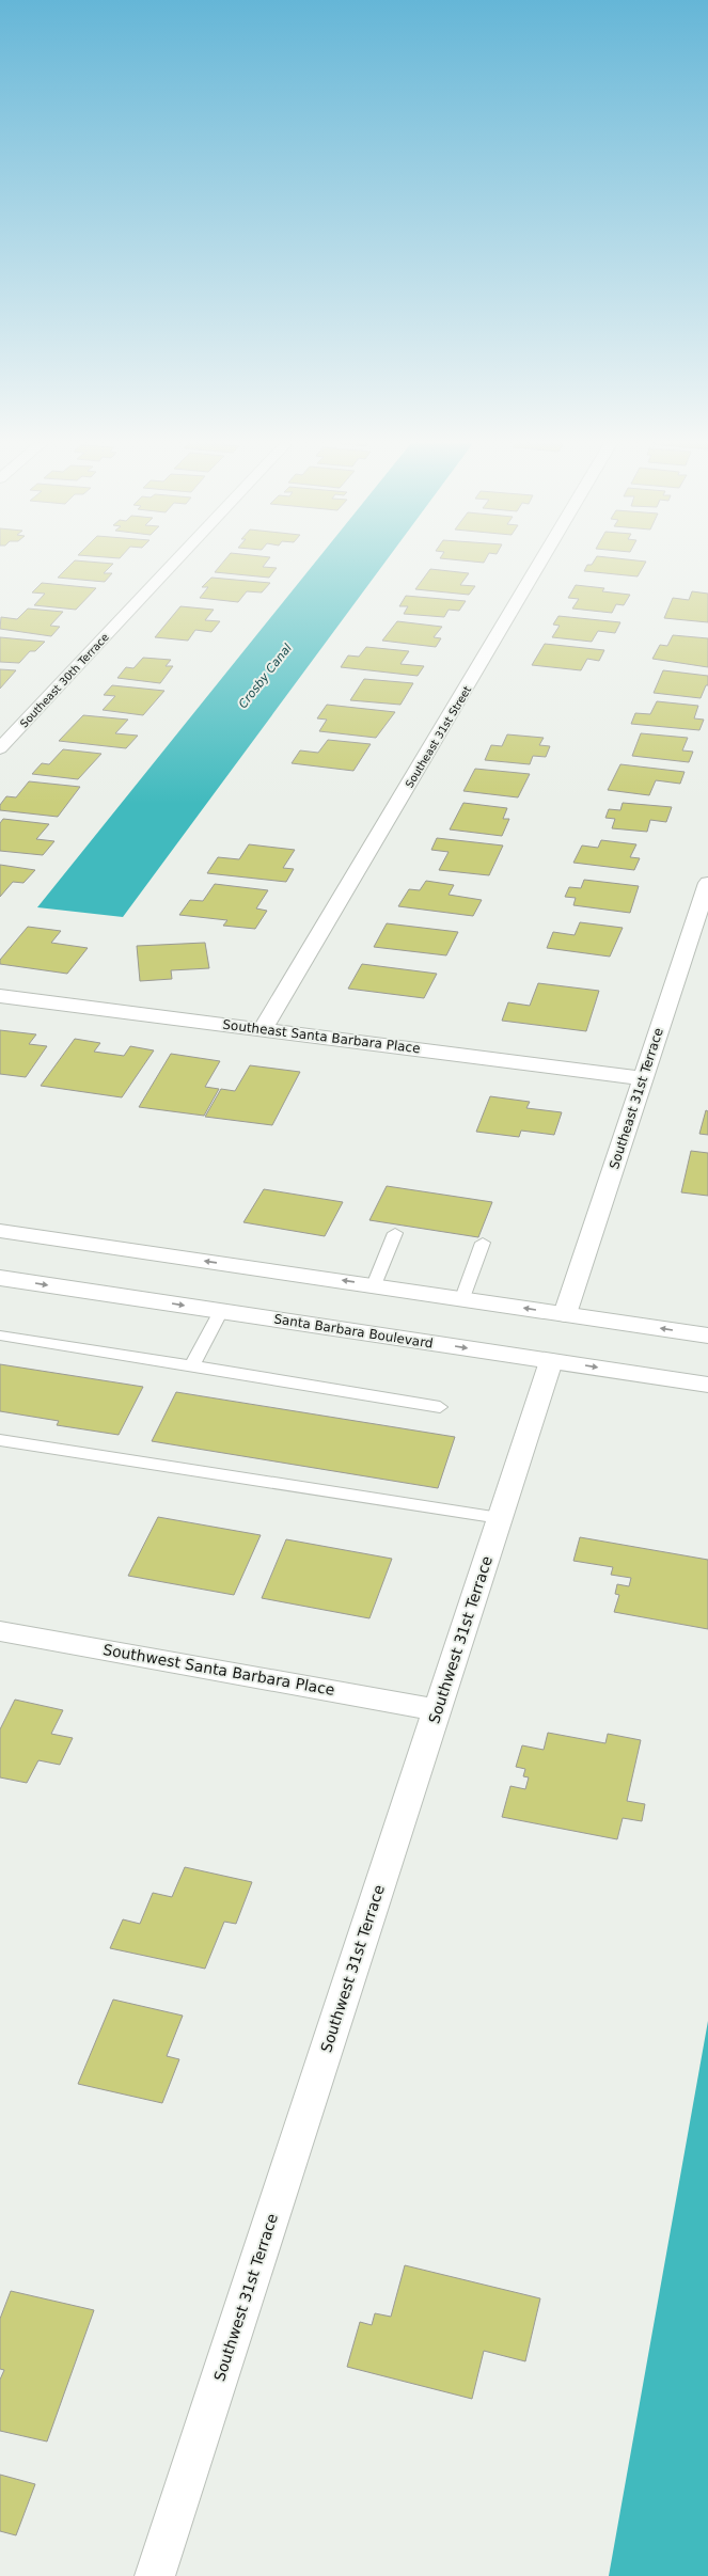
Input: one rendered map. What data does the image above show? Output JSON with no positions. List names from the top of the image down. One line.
{"streets":{"street":["Southeast 30th Terrace","Southeast 31st Street","Southeast Santa Barbara Place","Southeast 31st Terrace","Santa Barbara Boulevard","Southwest 31st Terrace","Southwest Santa Barbara Place"]},"crossings":[["Southeast 31st Street","Southeast Santa Barbara Place"],["Southeast Santa Barbara Place","Southeast 31st Terrace"],["Santa Barbara Boulevard","Southwest 31st Terrace"],["Southwest 31st Terrace","Southwest Santa Barbara Place"]],"water":["Crosby Canal"]}
